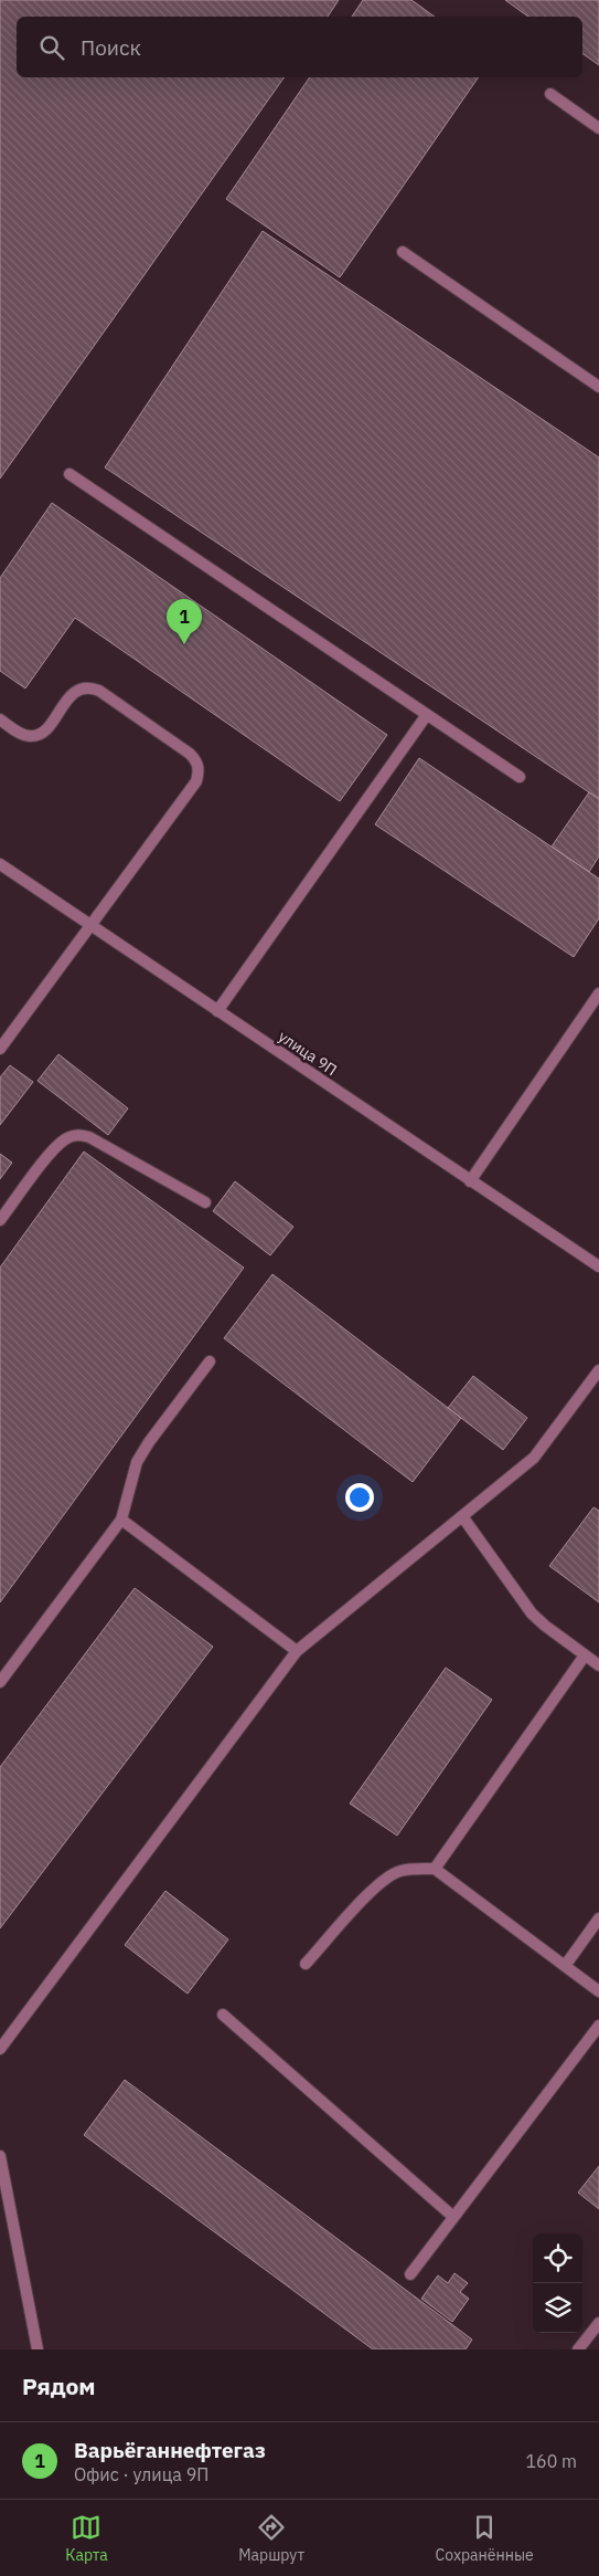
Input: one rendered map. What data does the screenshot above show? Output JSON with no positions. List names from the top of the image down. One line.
{"streets":{"street":["улица 9П"]},"page":{"search":"Поиск","pins":"1","heading":"Рядом","list":[{"mark":"1","name":"Варьёганнефтегаз","note":"Офис · улица 9П","value":"160 m"}],"nav":["Карта","Маршрут","Сохранённые"]}}
